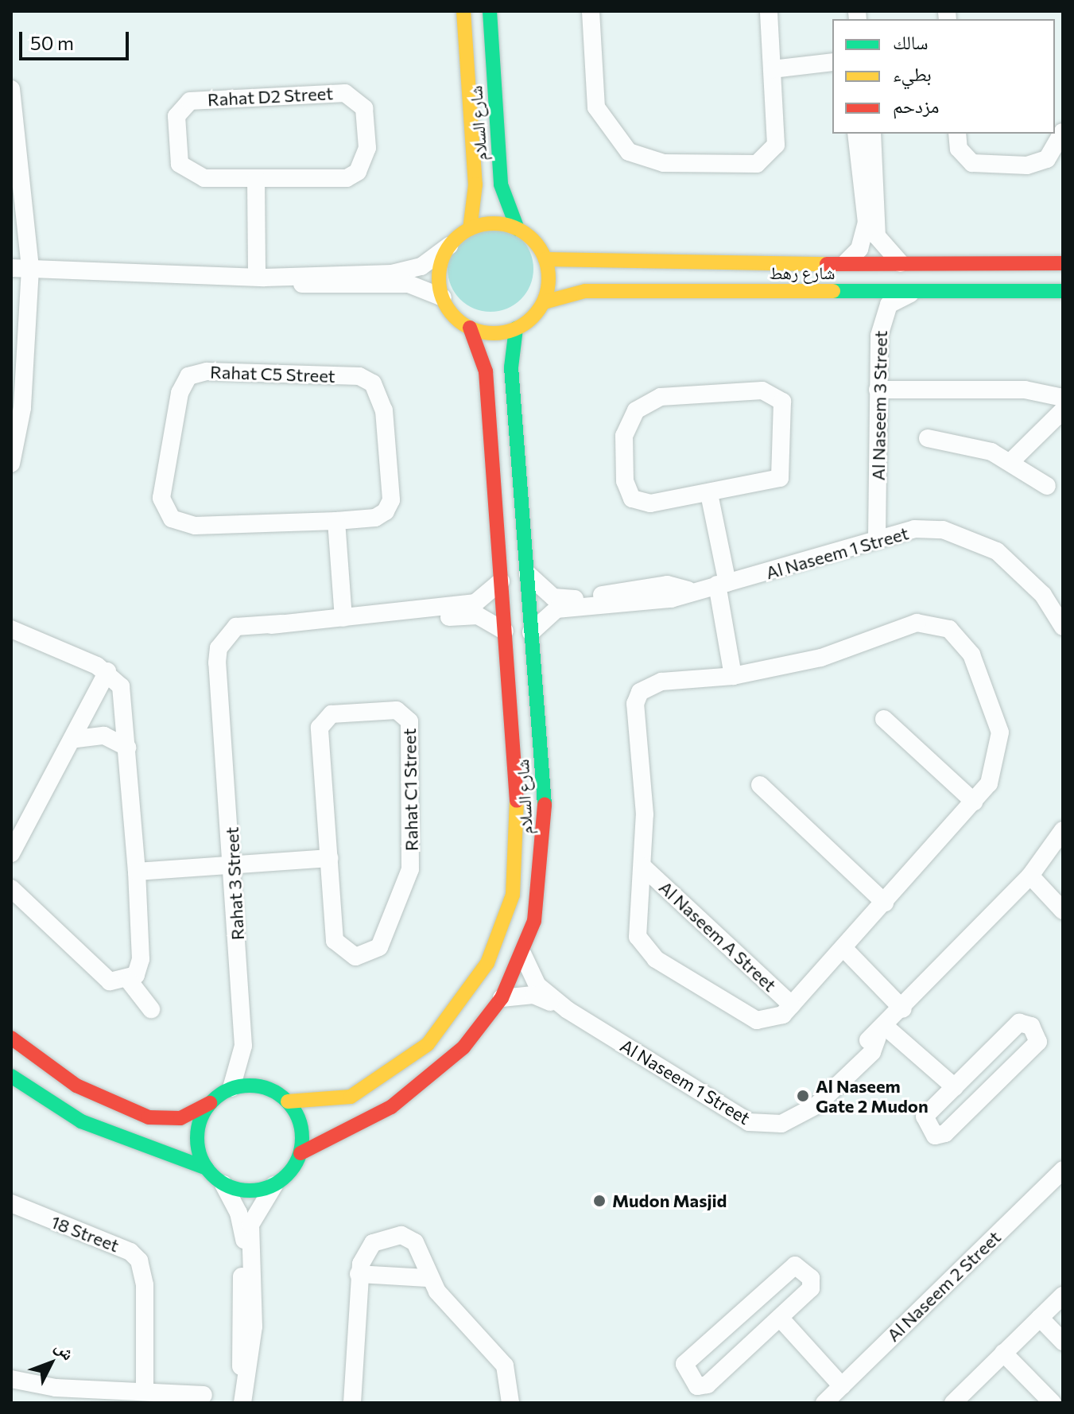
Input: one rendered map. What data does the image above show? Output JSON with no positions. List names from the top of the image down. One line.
{"streets":{"street":["Rahat D2 Street","شارع السلام","شارع رهط","Rahat C5 Street","Al Naseem 3 Street","Al Naseem 1 Street","Rahat C1 Street","Rahat 3 Street","Al Naseem A Street","18 Street","Al Naseem 2 Street"]},"crossings":[["شارع السلام","شارع رهط"],["شارع السلام","Al Naseem 1 Street"],["شارع السلام","Rahat 3 Street"],["شارع رهط","Al Naseem 3 Street"],["Al Naseem 3 Street","Al Naseem 1 Street"]],"places":["Al Naseem Gate 2 Mudon","Mudon Masjid"],"legend":["سالك","بطيء","مزدحم"],"scale_bar":"50 m","north":"top right"}
